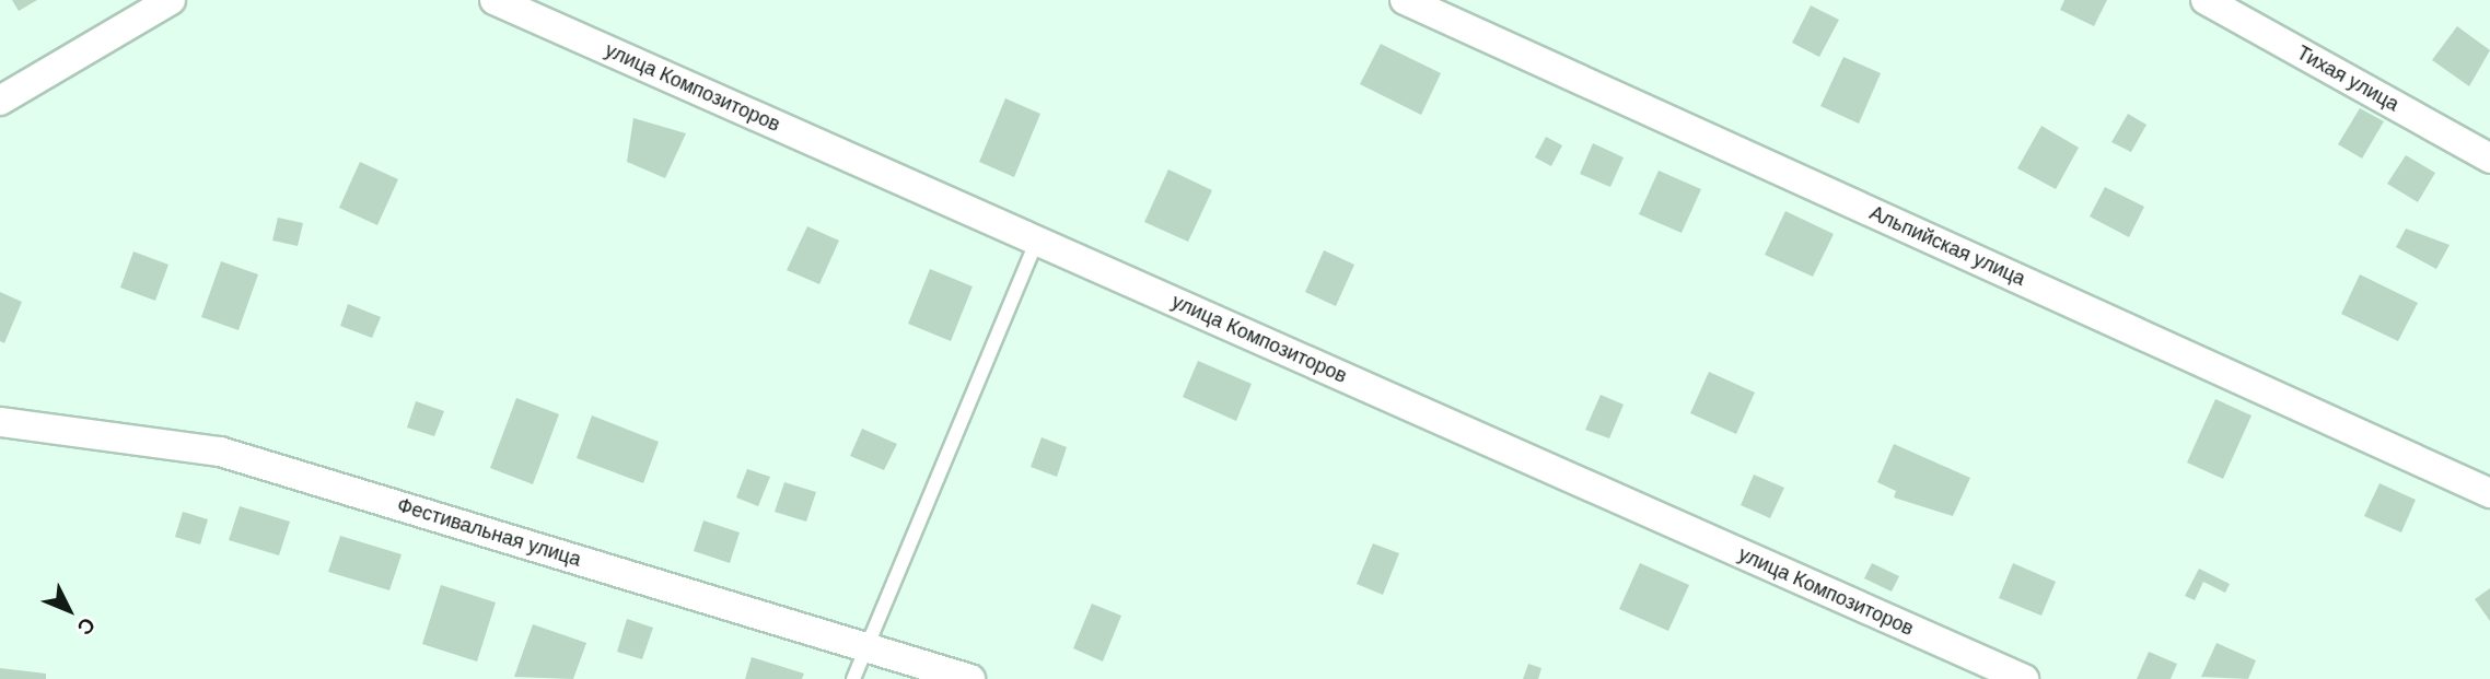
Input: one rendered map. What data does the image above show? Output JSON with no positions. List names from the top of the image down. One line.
{"streets":{"street":["Тихая улица","улица Композиторов","Альпийская улица","Фестивальная улица"]},"north":"bottom right"}
